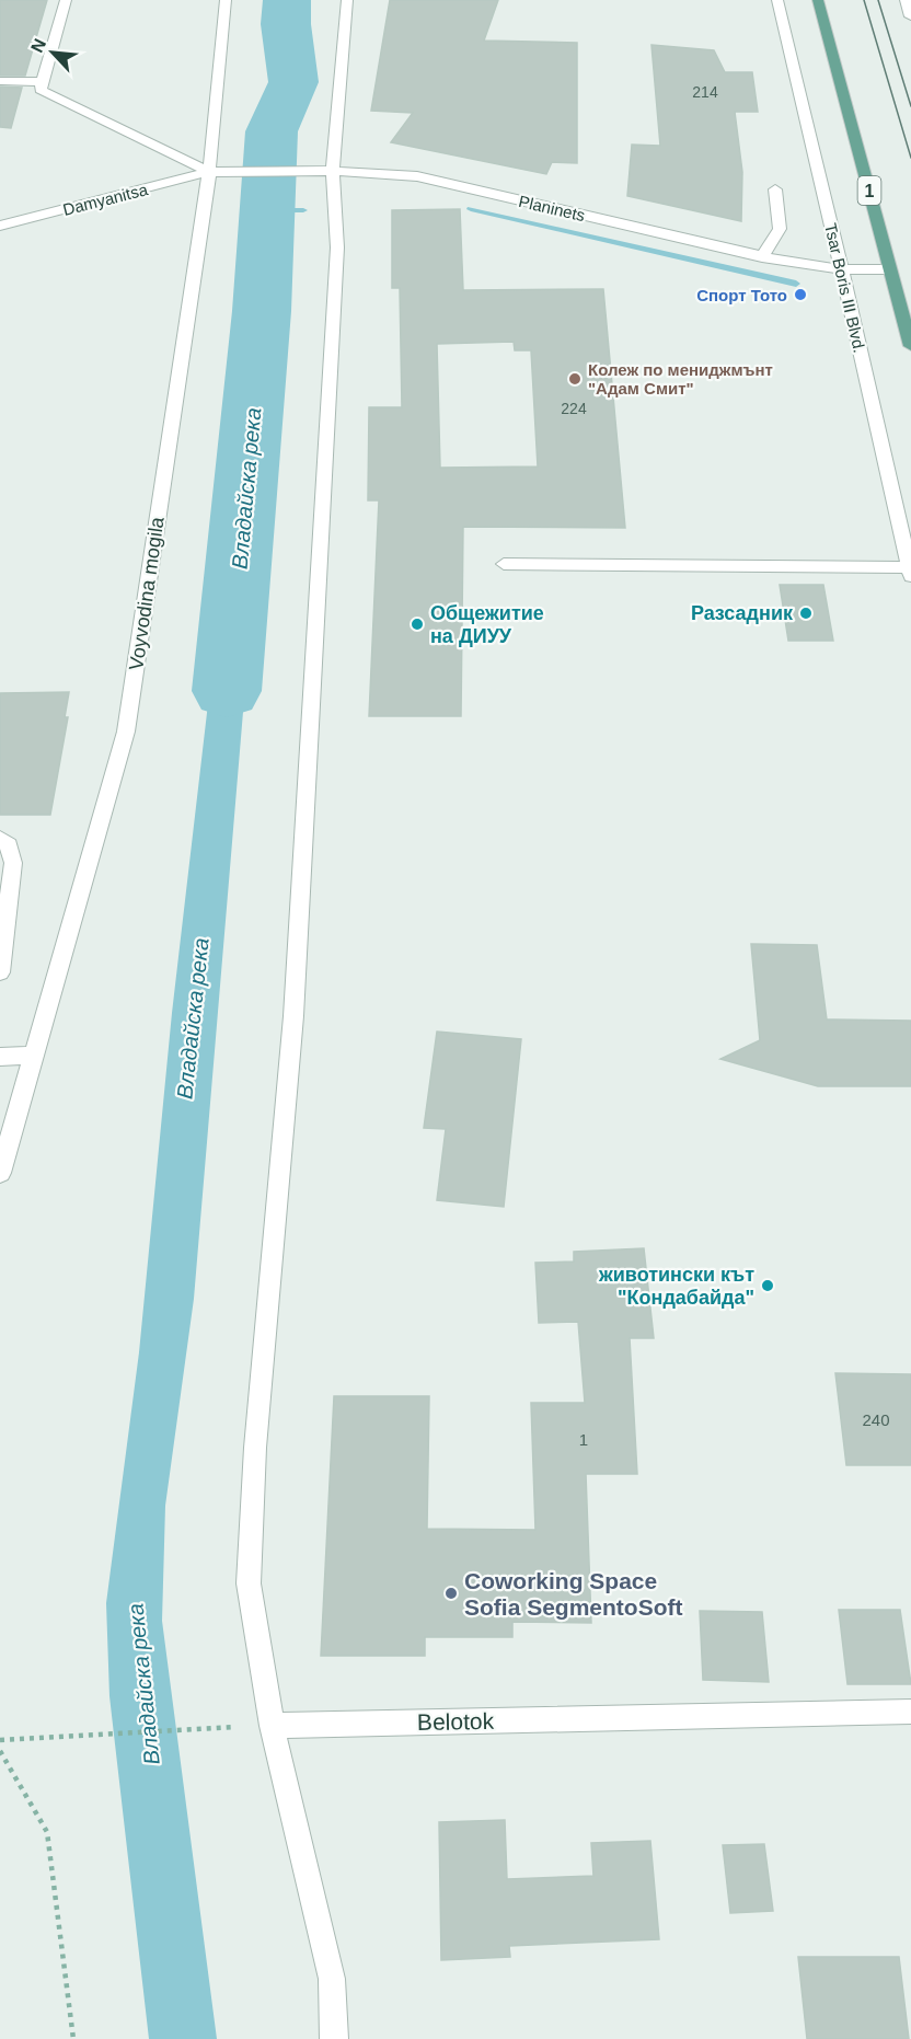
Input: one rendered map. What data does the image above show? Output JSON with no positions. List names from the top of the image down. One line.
{"streets":{"main road":["1"],"street":["Damyanitsa","Planinets","Tsar Boris III Blvd.","Voyvodina mogila","Belotok"]},"crossings":[["1","Planinets"],["Damyanitsa","Planinets"],["Damyanitsa","Voyvodina mogila"],["Planinets","Tsar Boris III Blvd."],["Planinets","Voyvodina mogila"]],"water":["Владайска река"],"places":["Спорт Тото","Колеж по мениджмънт \"Адам Смит\"","Разсадник","Общежитие на ДИУУ","животински кът \"Кондабайда\"","Coworking Space Sofia SegmentoSoft"],"house_numbers":["214","224","240","1"],"north":"top left"}
